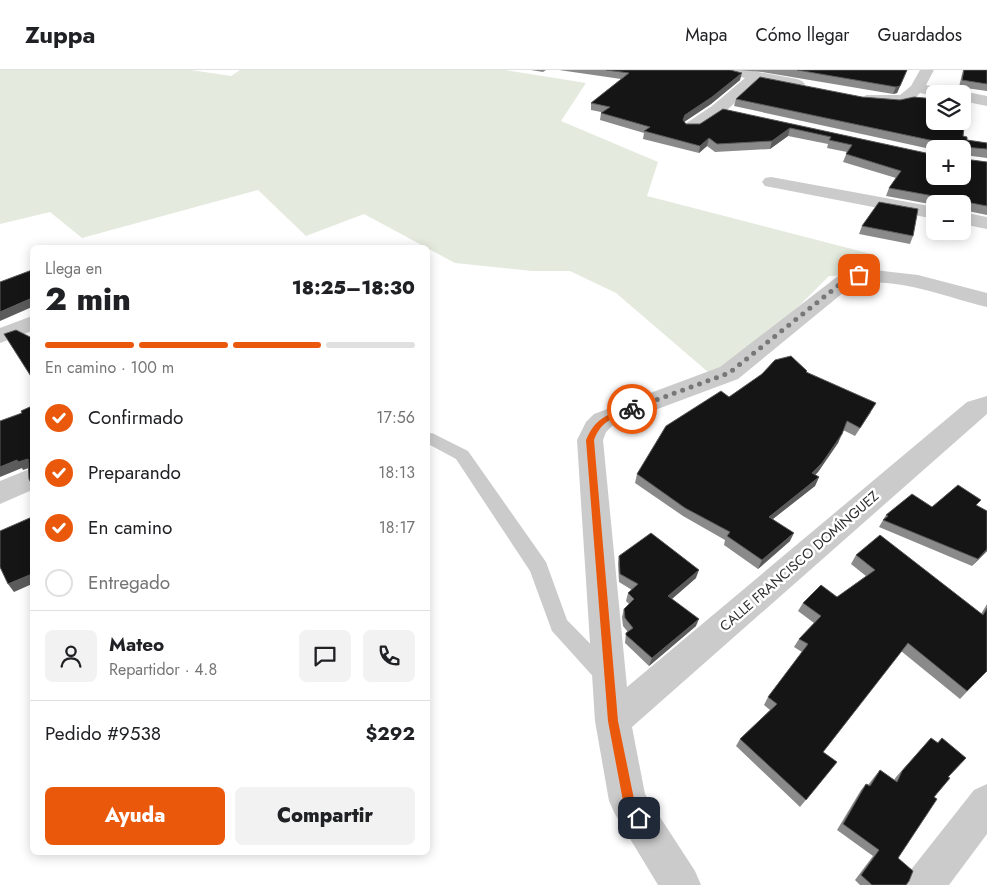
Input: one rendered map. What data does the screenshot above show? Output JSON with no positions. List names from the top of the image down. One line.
{"streets":{"street":["CALLE FRANCISCO DOMÍNGUEZ"]},"page":{"header":"Zuppa","nav":["Mapa","Cómo llegar","Guardados"],"map_buttons":["+","−"],"heading":["2 min","Llega en","18:25–18:30"],"panel":["Mateo","Repartidor · 4.8","Pedido #9538","$292"],"bar":"En camino · 100 m","list":[["Confirmado","17:56"],["Preparando","18:13"],["En camino","18:17"],"Entregado"],"buttons":["Ayuda","Compartir"]}}
